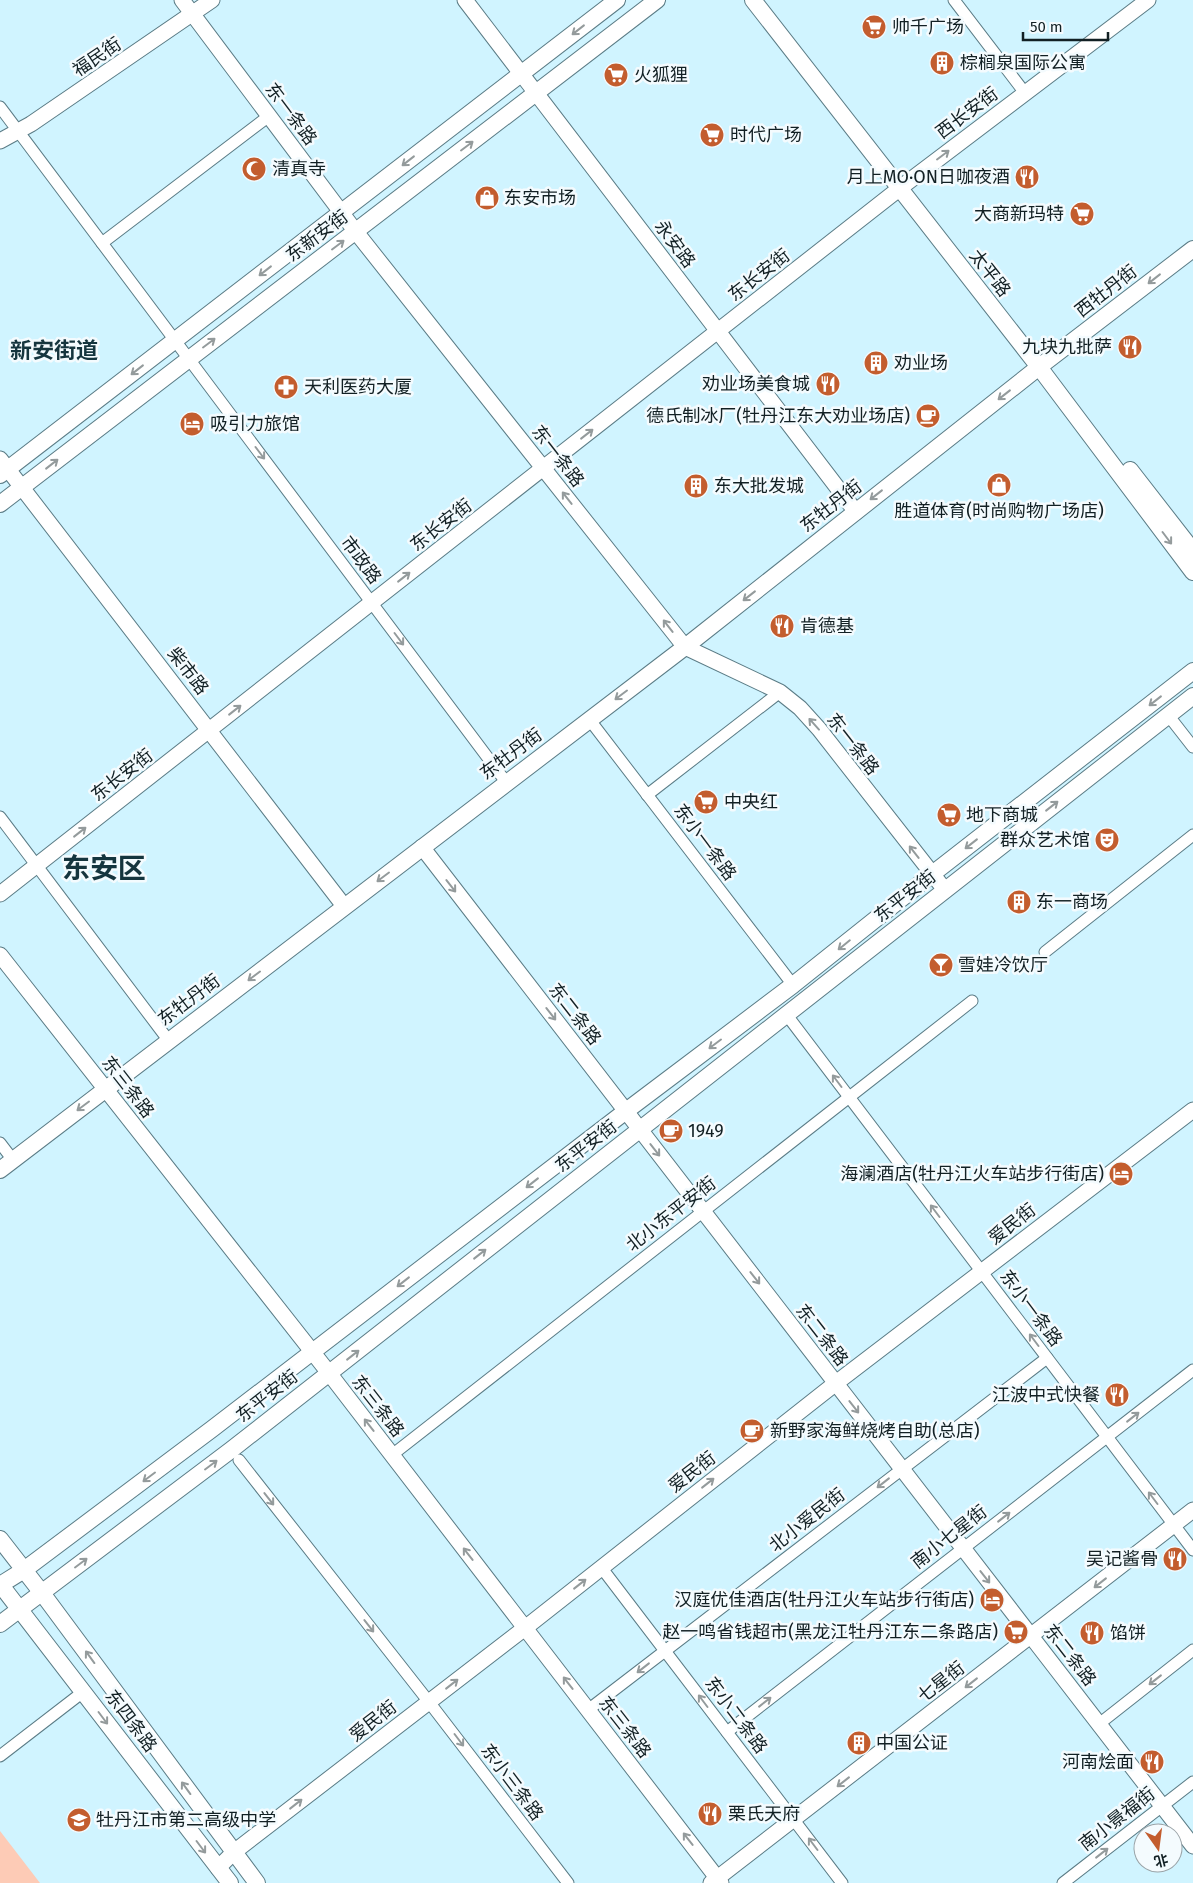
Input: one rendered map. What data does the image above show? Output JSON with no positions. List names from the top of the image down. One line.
{"streets":{"main road":["东新安街","太平路","西牡丹街","东牡丹街","东平安街","东四条路"],"street":["福民街","西长安街","东一条路","永安路","东长安街","市政路","柴市路","东小一条路","东二条路","东三条路","北小东平安街","爱民街","北小爱民街","南小七星街","七星街","东小二条路","东小三条路","南小景福街"]},"crossings":[["福民街","东一条路"],["福民街","市政路"],["西长安街","太平路"],["西长安街","东长安街"],["东一条路","东新安街"],["东一条路","东长安街"],["东一条路","东牡丹街"],["东一条路","东平安街"],["东新安街","永安路"],["东新安街","市政路"],["东新安街","柴市路"],["永安路","东长安街"],["永安路","东牡丹街"],["太平路","东长安街"],["太平路","西牡丹街"],["太平路","东牡丹街"],["东长安街","市政路"],["东长安街","柴市路"],["西牡丹街","东牡丹街"],["东牡丹街","市政路"],["东牡丹街","柴市路"],["东牡丹街","东小一条路"],["东牡丹街","东二条路"],["东牡丹街","东三条路"],["东小一条路","东平安街"],["东小一条路","北小东平安街"],["东小一条路","爱民街"],["东小一条路","北小爱民街"],["东小一条路","南小七星街"],["东小一条路","七星街"],["东平安街","东二条路"],["东平安街","东三条路"],["东平安街","东四条路"],["东二条路","北小东平安街"],["东二条路","爱民街"],["东二条路","北小爱民街"],["东二条路","南小七星街"],["东二条路","七星街"],["东二条路","南小景福街"],["东三条路","北小东平安街"],["东三条路","爱民街"],["东三条路","北小爱民街"],["东三条路","七星街"],["爱民街","东小二条路"],["爱民街","东四条路"],["爱民街","东小三条路"],["北小爱民街","东小二条路"],["南小七星街","东小二条路"],["七星街","东小二条路"]],"one_way":["西长安街","东一条路","东长安街","西牡丹街","东牡丹街","市政路","东小一条路","东二条路","东三条路","爱民街","北小爱民街","南小七星街","七星街","东小二条路","东小三条路","南小景福街"],"districts":["新安街道","东安区"],"places":{"supermarket":["帅千广场","火狐狸","时代广场","大商新玛特","中央红","地下商城","赵一鸣省钱超市(黑龙江牡丹江东二条路店)"],"building":["棕榈泉国际公寓","劝业场","东大批发城","东一商场","中国公证"],"mosque":["清真寺"],"restaurant":["月上MO·ON日咖夜酒","九块九批萨","劝业场美食城","肯德基","江波中式快餐","吴记酱骨","馅饼","河南烩面","栗氏天府"],"shop":["东安市场","胜道体育(时尚购物广场店)"],"pharmacy":["天利医药大厦"],"cafe":["德氏制冰厂(牡丹江东大劝业场店)","1949","新野家海鲜烧烤自助(总店)"],"hotel":["吸引力旅馆","海澜酒店(牡丹江火车站步行街店)","汉庭优佳酒店(牡丹江火车站步行街店)"],"theatre":["群众艺术馆"],"bar":["雪娃冷饮厅"],"school or university":["牡丹江市第二高级中学"]},"scale_bar":"50 m","north":"bottom"}
